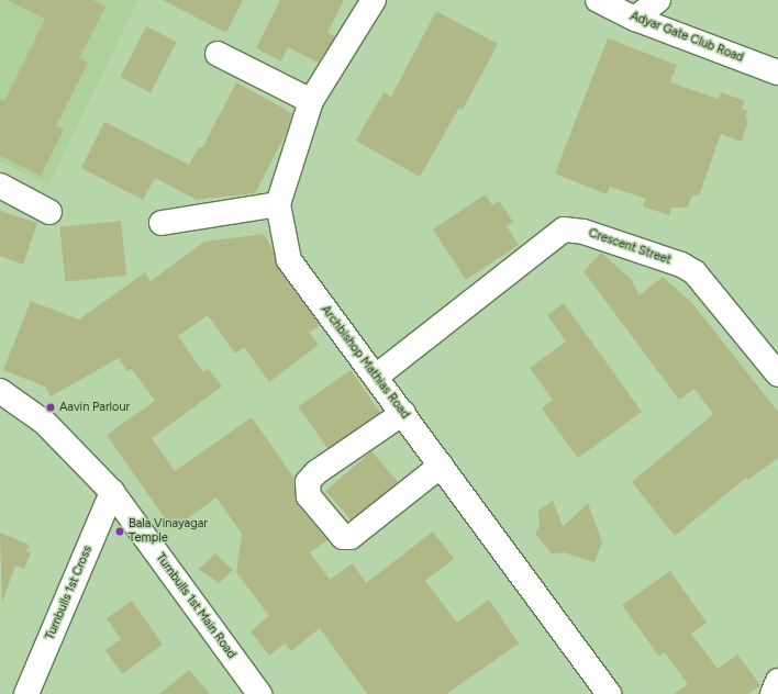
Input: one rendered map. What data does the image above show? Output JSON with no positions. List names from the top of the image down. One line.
{"streets":{"street":["Adyar Gate Club Road","Crescent Street","Archbishop Mathias Road","Turnbulls 1st Cross","Turnbulls 1st Main Road"]},"crossings":[["Crescent Street","Archbishop Mathias Road"],["Turnbulls 1st Cross","Turnbulls 1st Main Road"]],"places":["Aavin Parlour","Bala Vinayagar Temple"]}
